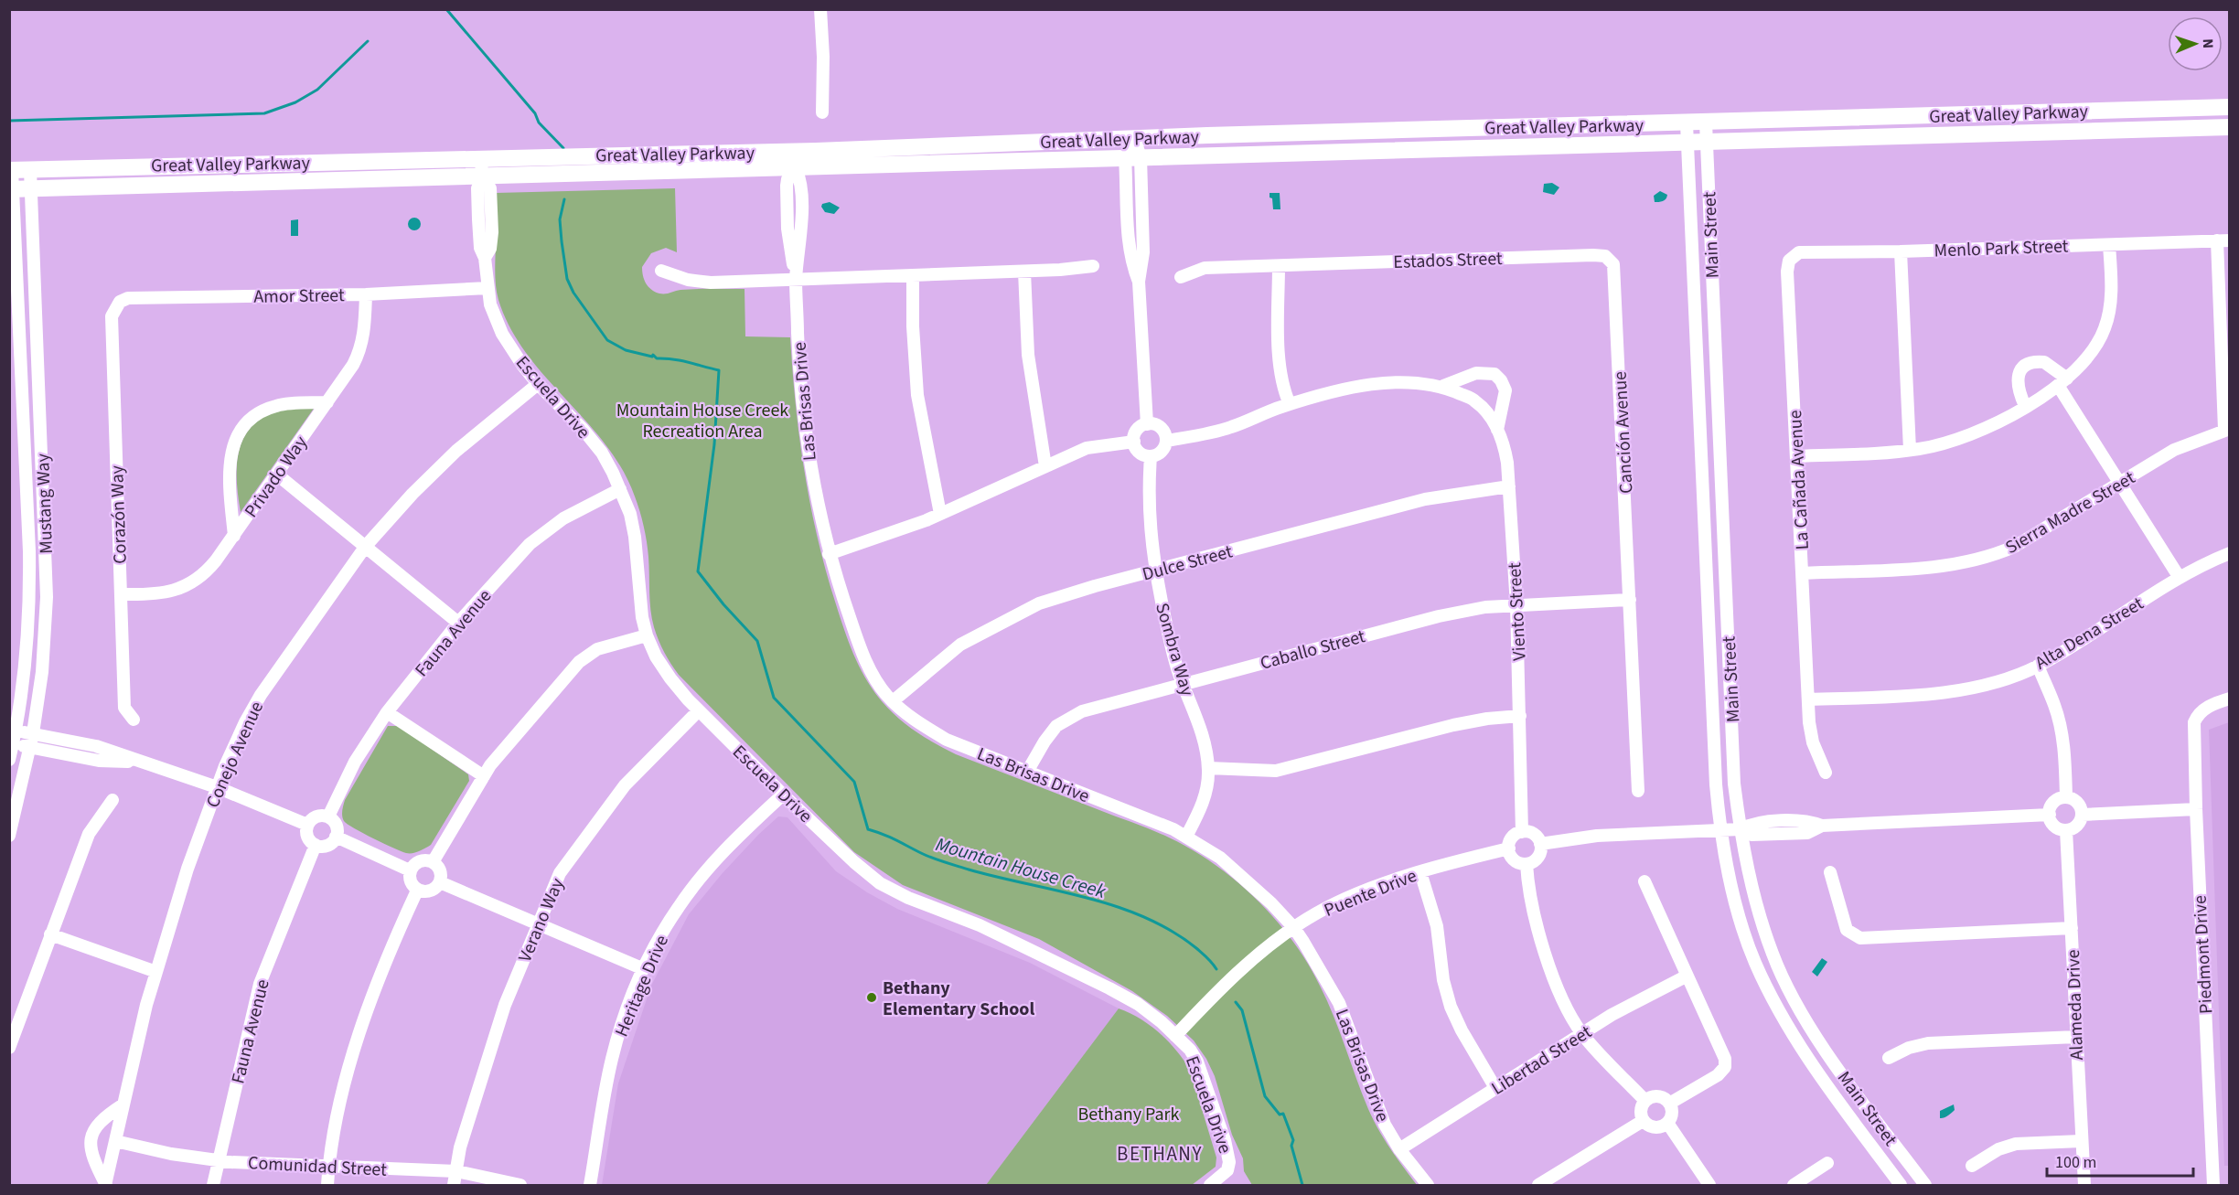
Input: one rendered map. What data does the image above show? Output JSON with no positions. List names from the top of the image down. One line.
{"streets":{"main road":["Great Valley Parkway"],"street":["Main Street","Menlo Park Street","Estados Street","Amor Street","Escuela Drive","Las Brisas Drive","Canción Avenue","Privado Way","La Cañada Avenue","Mustang Way","Sierra Madre Street","Corazón Way","Dulce Street","Viento Street","Fauna Avenue","Alta Dena Street","Sombra Way","Caballo Street","Conejo Avenue","Puente Drive","Verano Way","Piedmont Drive","Heritage Drive","Alameda Drive","Libertad Street","Comunidad Street"]},"crossings":[["Great Valley Parkway","Main Street"],["Great Valley Parkway","Escuela Drive"],["Great Valley Parkway","Las Brisas Drive"],["Great Valley Parkway","Mustang Way"],["Menlo Park Street","La Cañada Avenue"],["Estados Street","Canción Avenue"],["Amor Street","Escuela Drive"],["Amor Street","Privado Way"],["Amor Street","Corazón Way"],["Escuela Drive","Fauna Avenue"],["Escuela Drive","Conejo Avenue"],["Escuela Drive","Puente Drive"],["Escuela Drive","Verano Way"],["Escuela Drive","Heritage Drive"],["Las Brisas Drive","Dulce Street"],["Las Brisas Drive","Sombra Way"],["Las Brisas Drive","Caballo Street"],["Las Brisas Drive","Puente Drive"],["Las Brisas Drive","Libertad Street"],["Canción Avenue","Caballo Street"],["Privado Way","Corazón Way"],["La Cañada Avenue","Sierra Madre Street"],["La Cañada Avenue","Alta Dena Street"],["Dulce Street","Viento Street"],["Dulce Street","Sombra Way"],["Viento Street","Caballo Street"],["Viento Street","Puente Drive"],["Fauna Avenue","Comunidad Street"],["Sombra Way","Caballo Street"],["Conejo Avenue","Comunidad Street"],["Verano Way","Comunidad Street"]],"districts":["BETHANY"],"water":["Mountain House Creek"],"parks":["Mountain House Creek Recreation Area","Bethany Park"],"places":["Bethany Elementary School"],"scale_bar":"100 m","north":"right"}
